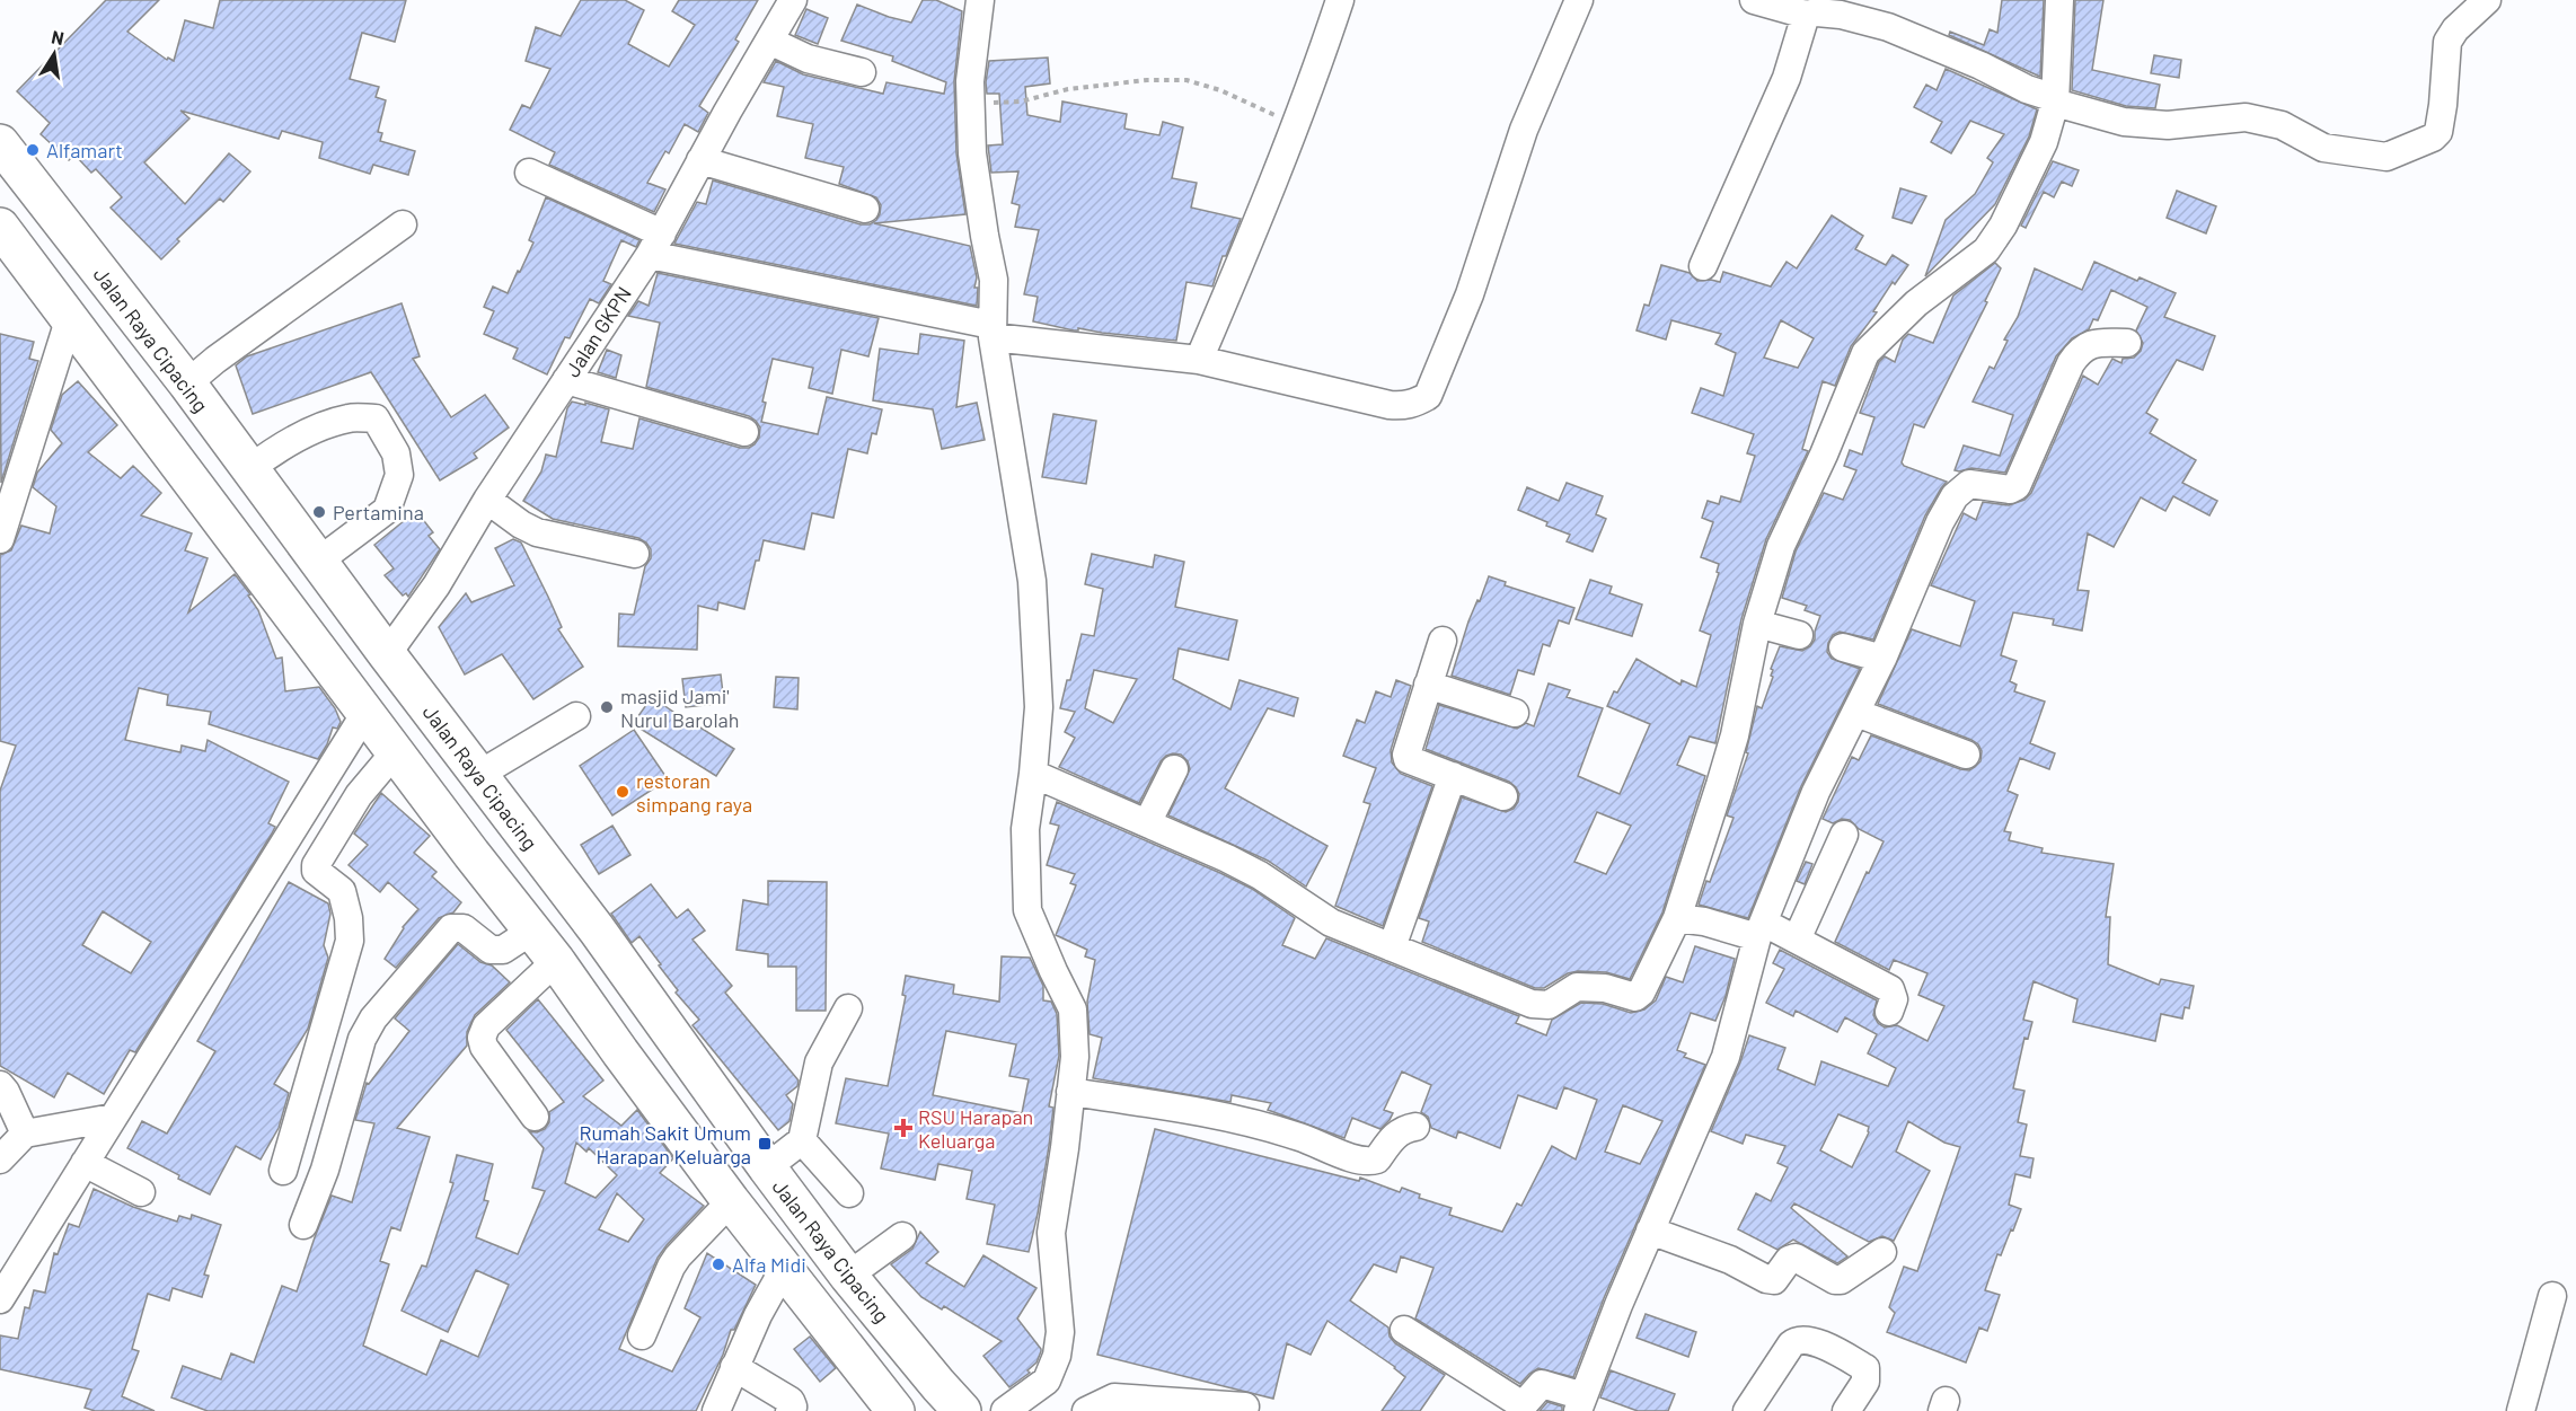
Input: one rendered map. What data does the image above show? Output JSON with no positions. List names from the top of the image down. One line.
{"streets":{"highway":["Jalan Raya Cipacing"],"street":["Jalan GKPN"]},"crossings":[["Jalan GKPN","Jalan Raya Cipacing"]],"places":{"other":["Alfamart","Pertamina","masjid Jami' Nurul Barolah","restoran simpang raya","Alfa Midi"],"health":["RSU Harapan Keluarga"],"transit":["Rumah Sakit Umum Harapan Keluarga"]},"north":"top"}
